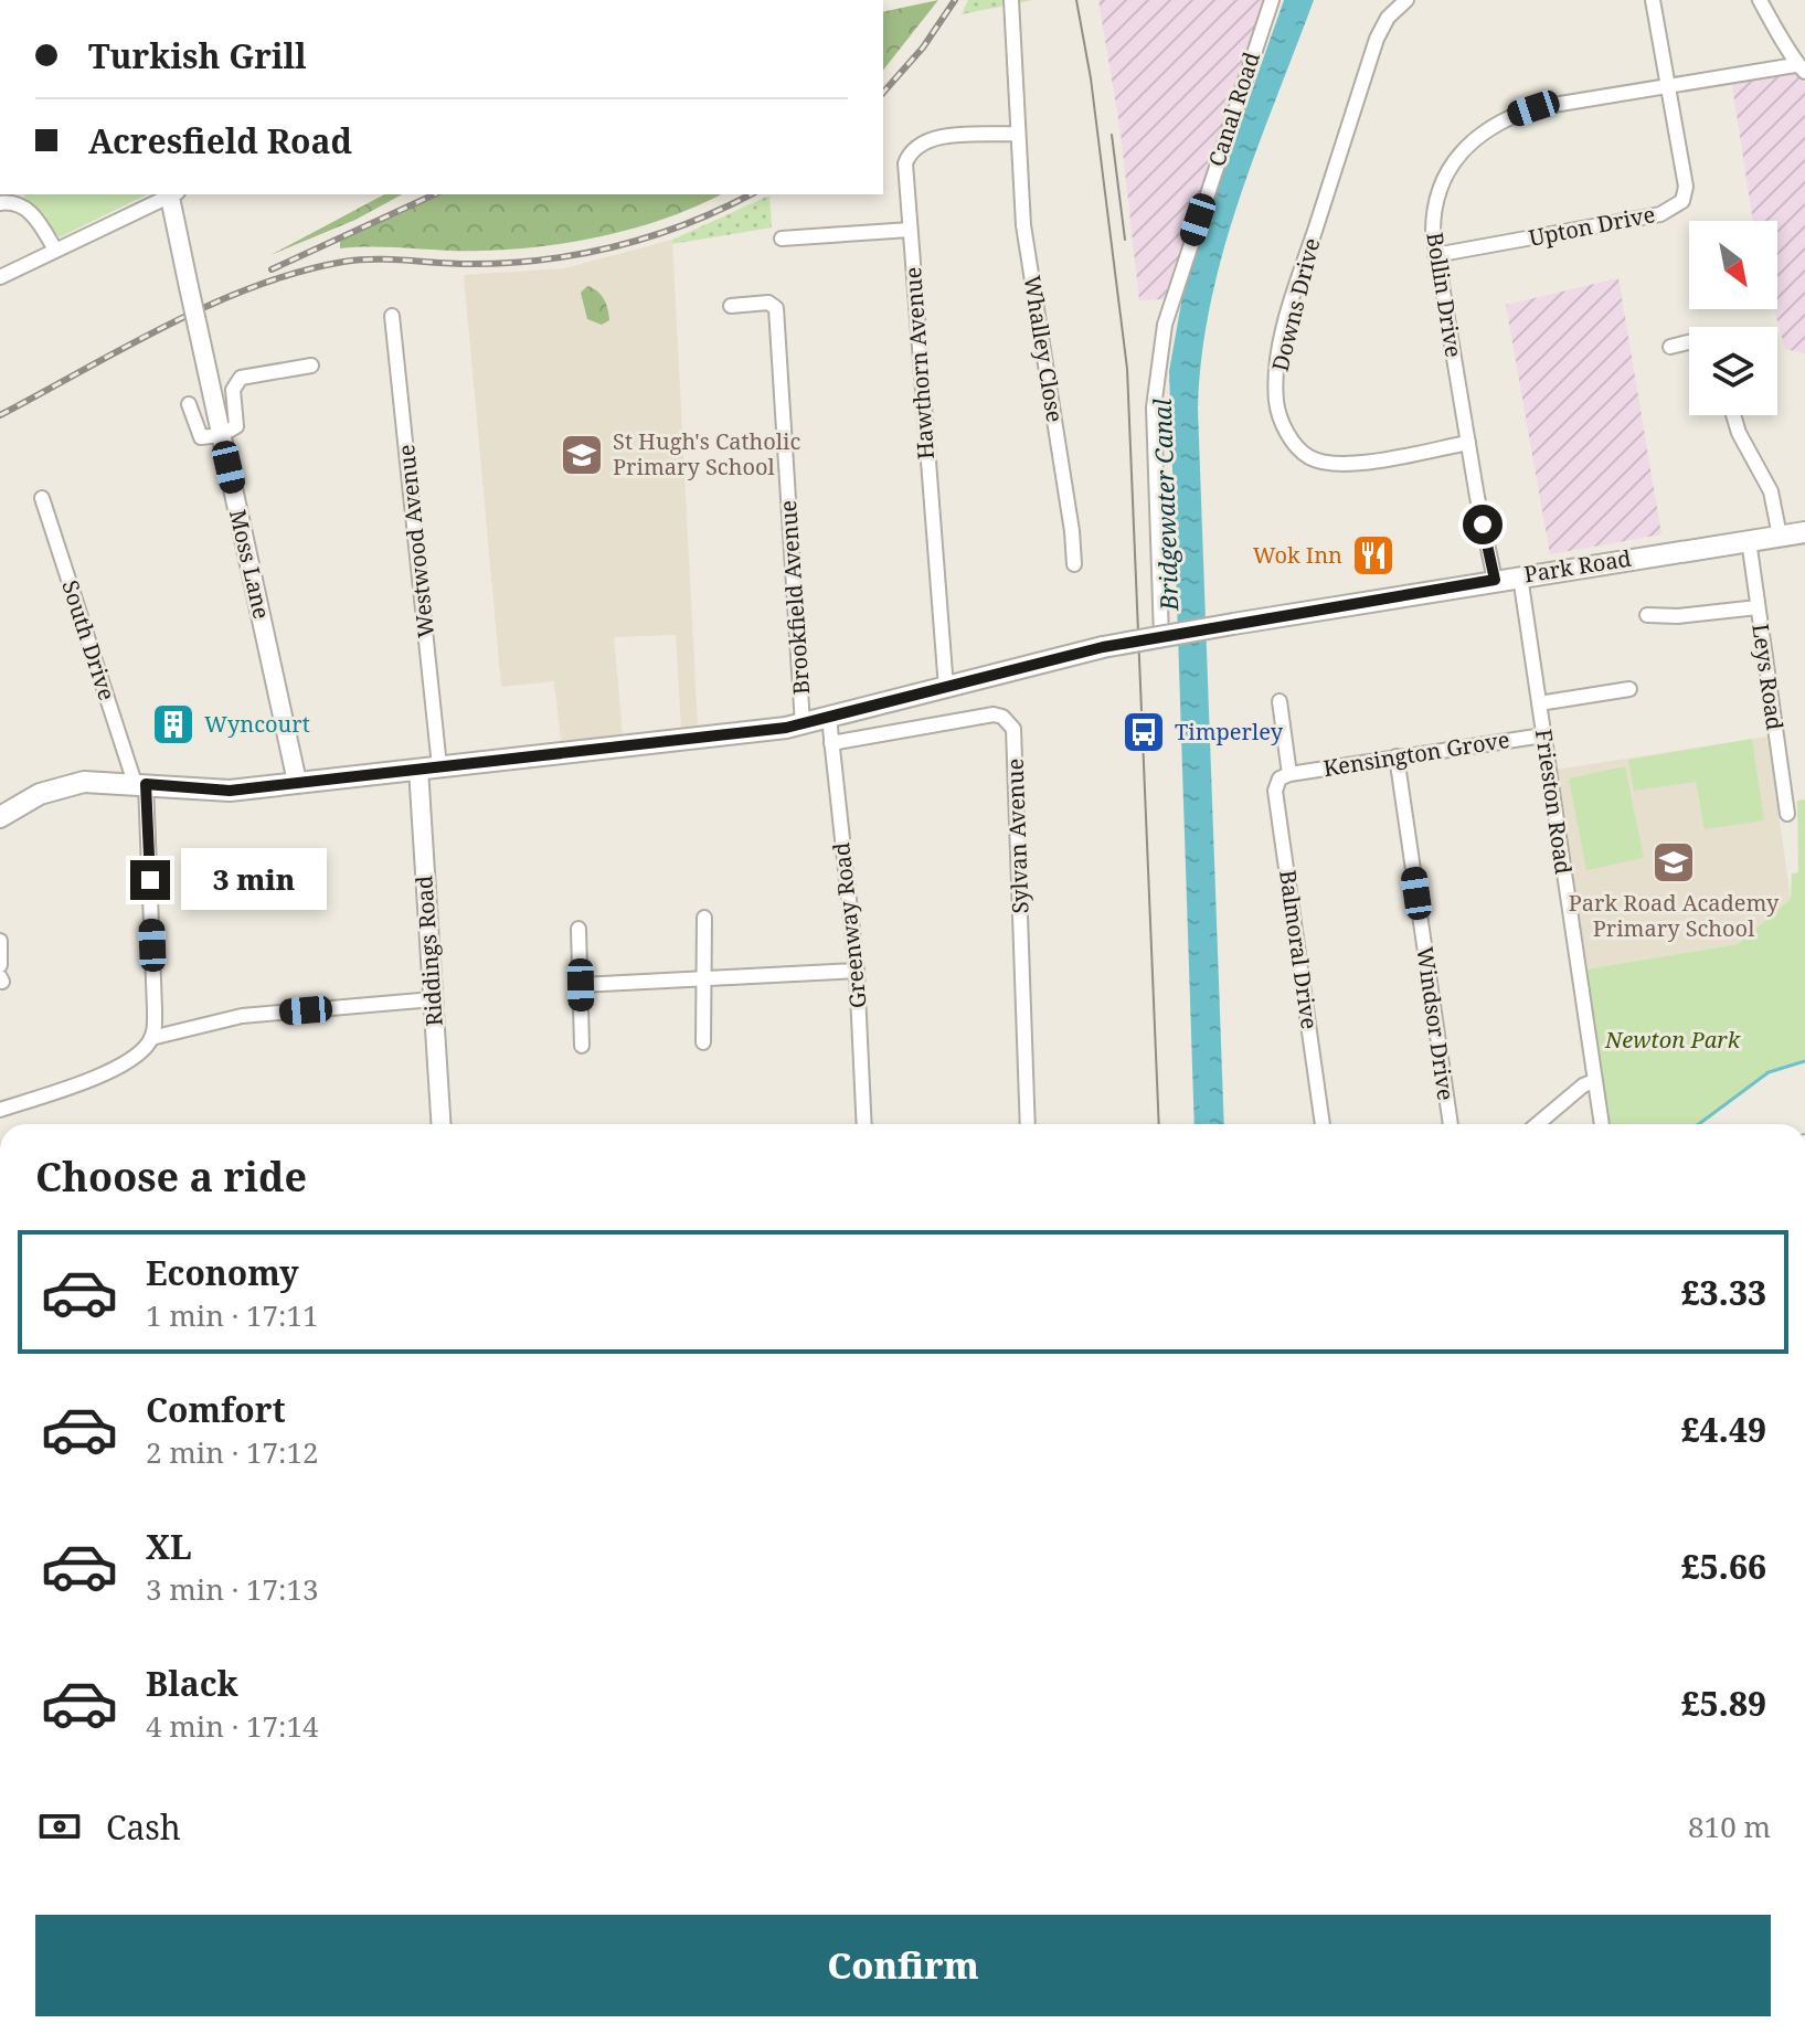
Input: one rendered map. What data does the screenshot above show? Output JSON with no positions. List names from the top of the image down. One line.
{"streets":{"main road":["Park Road"],"street":["Canal Road","Upton Drive","Bollin Drive","Downs Drive","Whalley Close","Hawthorn Avenue","Westwood Avenue","Moss Lane","Brookfield Avenue","South Drive","Leys Road","Kensington Grove","Frieston Road","Sylvan Avenue","Greenway Road","Balmoral Drive","Riddings Road","Windsor Drive"]},"crossings":[["Canal Road","Park Road"],["Upton Drive","Bollin Drive"],["Bollin Drive","Downs Drive"],["Bollin Drive","Park Road"],["Whalley Close","Hawthorn Avenue"],["Hawthorn Avenue","Park Road"],["Westwood Avenue","Park Road"],["Moss Lane","Park Road"],["Park Road","Brookfield Avenue"],["Park Road","South Drive"],["Park Road","Leys Road"],["Park Road","Frieston Road"],["Park Road","Greenway Road"],["Park Road","Riddings Road"],["Kensington Grove","Frieston Road"],["Kensington Grove","Balmoral Drive"],["Kensington Grove","Windsor Drive"],["Sylvan Avenue","Greenway Road"]],"water":["Bridgewater Canal"],"parks":["Newton Park"],"places":{"school or university":["St Hugh's Catholic Primary School","Park Road Academy Primary School"],"restaurant":["Wok Inn"],"building":["Wyncourt"],"bus stop":["Timperley"]},"north":"bottom right","page":{"banner":["Turkish Grill","Acresfield Road"],"bubble":"3 min","heading":"Choose a ride","list":[{"name":"Economy","note":"1 min · 17:11","value":"£3.33"},{"name":"Comfort","note":"2 min · 17:12","value":"£4.49"},{"name":"XL","note":"3 min · 17:13","value":"£5.66"},{"name":"Black","note":"4 min · 17:14","value":"£5.89"}],"pay":["Cash","810 m"],"buttons":"Confirm"}}
